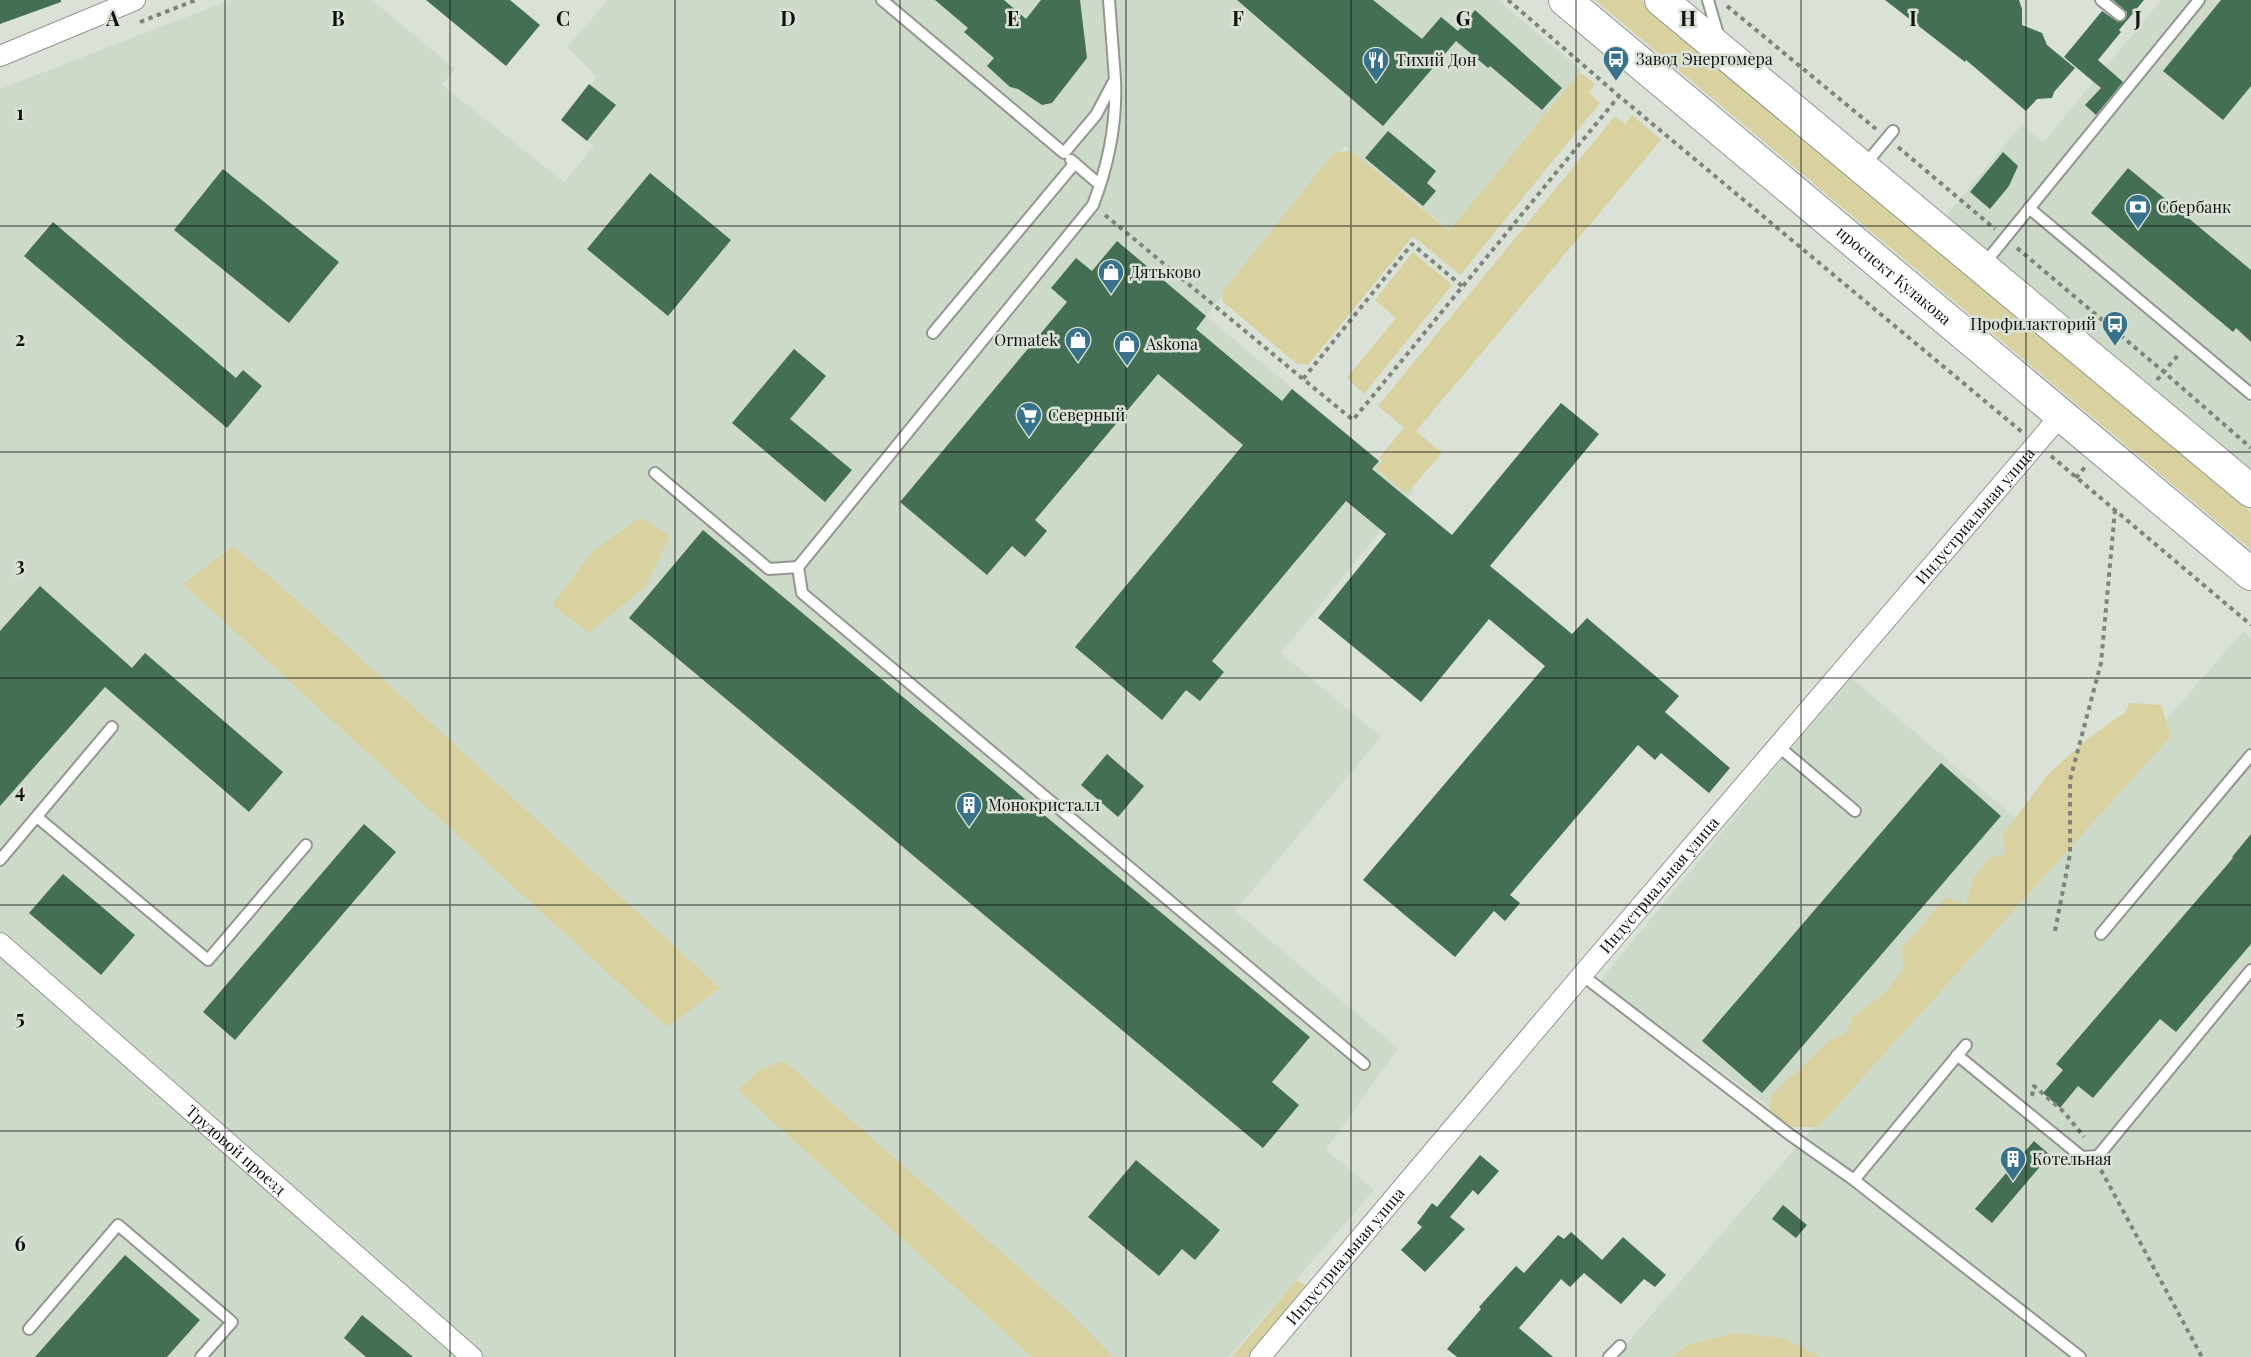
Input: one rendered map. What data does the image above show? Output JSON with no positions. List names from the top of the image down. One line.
{"streets":{"main road":["проспект Кулакова"],"street":["Индустриальная улица","Трудовой проезд"]},"crossings":[["проспект Кулакова","Индустриальная улица"]],"places":{"bus stop":["Завод Энергомера","Профилакторий"],"restaurant":["Тихий Дон"],"bank":["Сбербанк"],"shop":["Дятьково","Ormatek","Askona"],"supermarket":["Северный"],"building":["Монокристалл","Котельная"]},"grid":{"columns":["A","B","C","D","E","F","G","H","I","J"],"rows":["1","2","3","4","5","6"]}}
